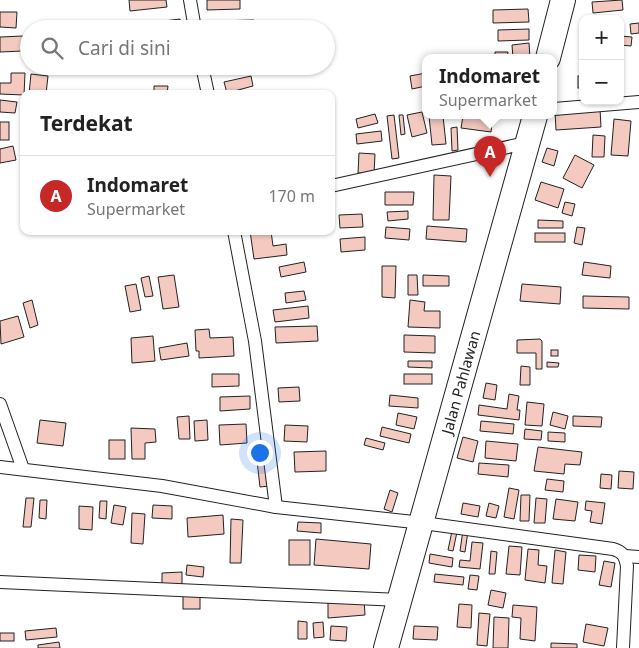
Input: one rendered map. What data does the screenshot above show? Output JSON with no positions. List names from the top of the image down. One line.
{"streets":{"highway":["Jalan Pahlawan"]},"page":{"map_buttons":["+","−"],"search":"Cari di sini","popup":["Indomaret","Supermarket"],"heading":"Terdekat","pins":"A","list":[{"mark":"A","name":"Indomaret","note":"Supermarket","value":"170 m"}]}}
